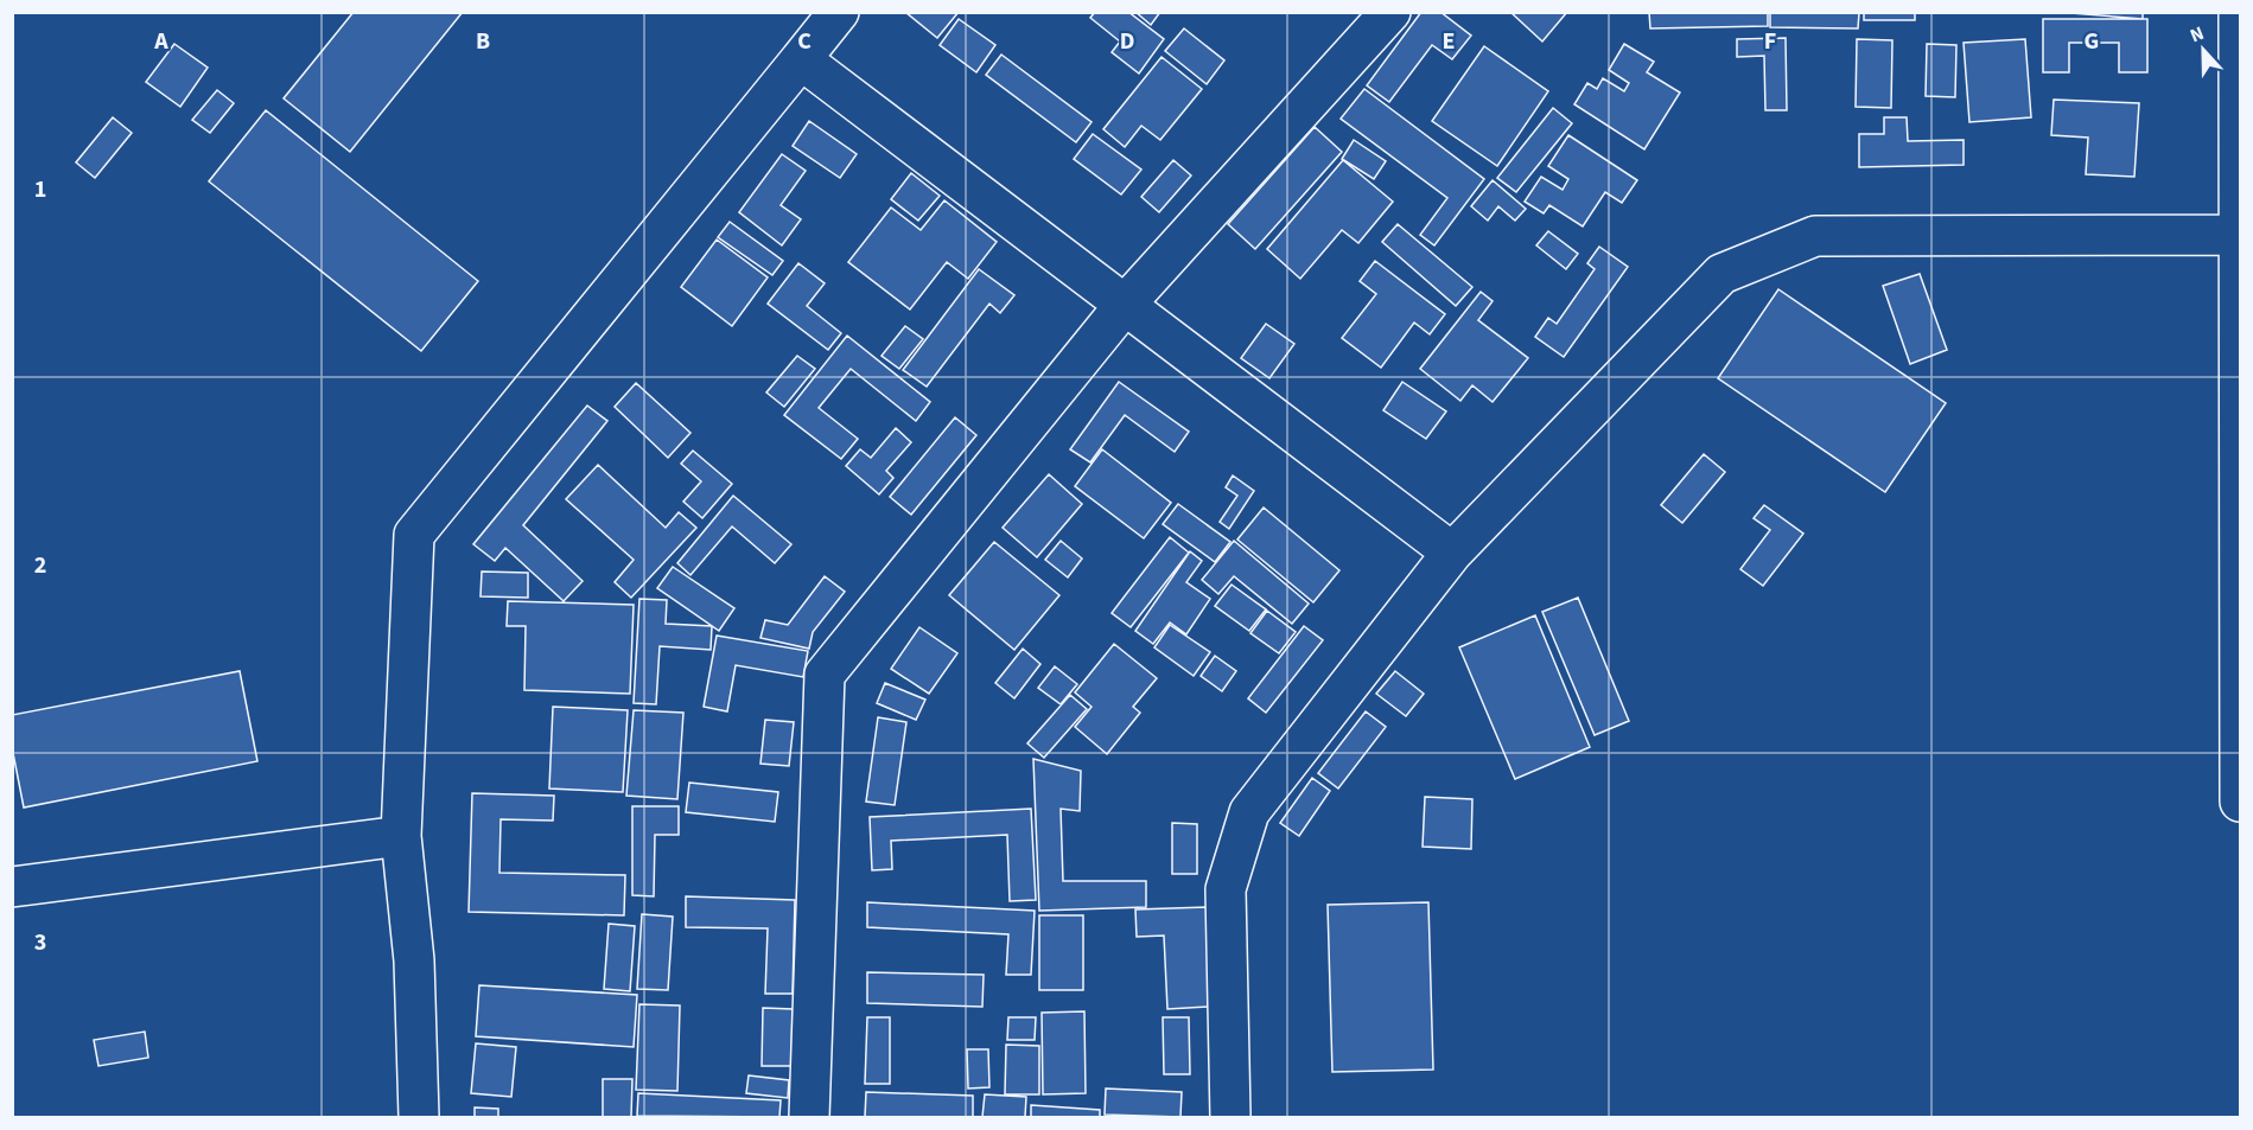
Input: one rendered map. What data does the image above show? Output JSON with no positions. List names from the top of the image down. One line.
{"north":"top","grid":{"columns":["A","B","C","D","E","F","G"],"rows":["1","2","3"]}}
